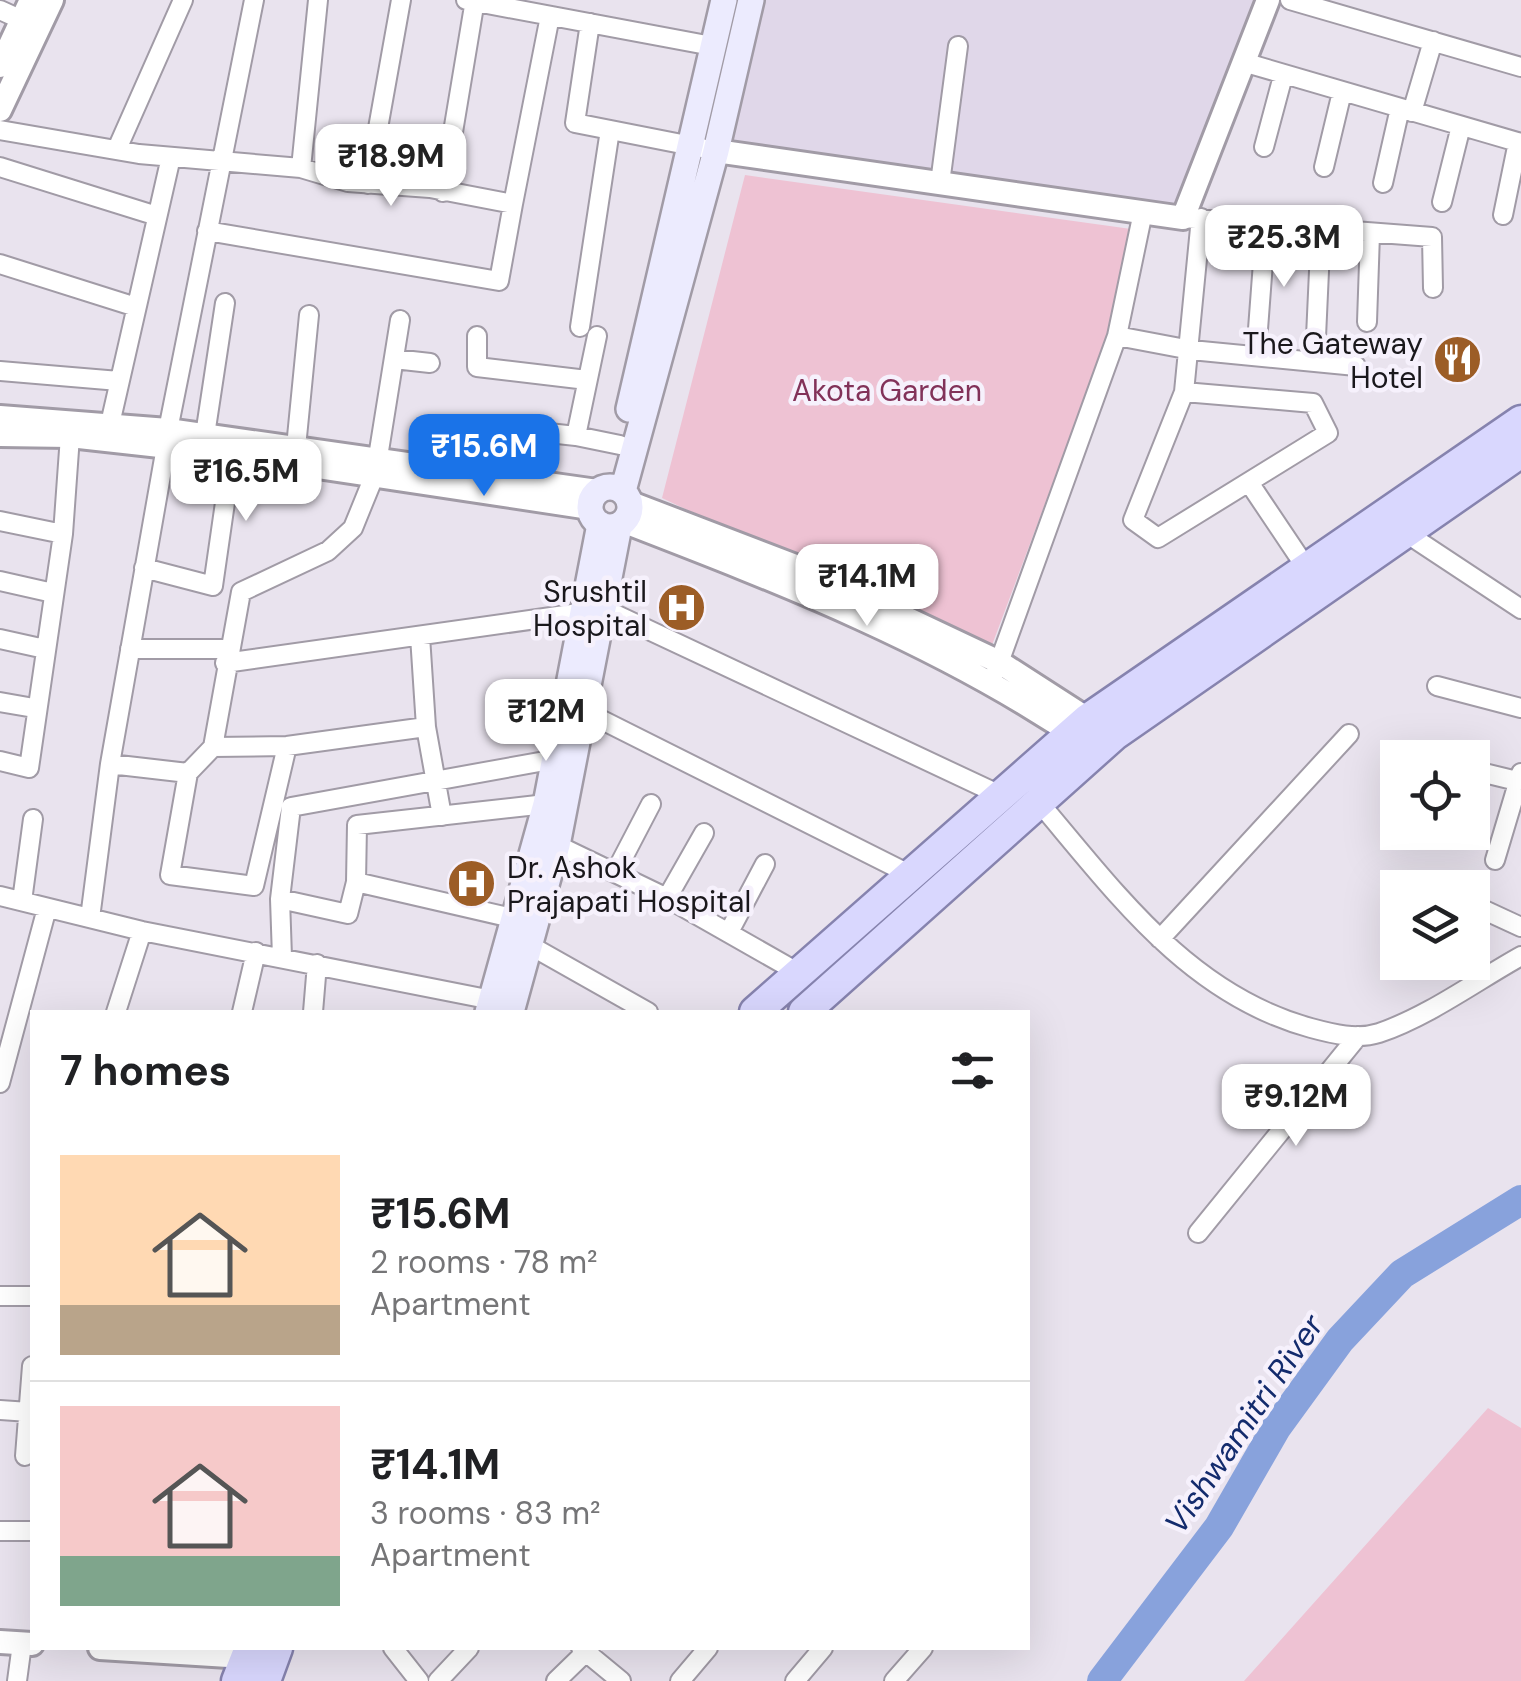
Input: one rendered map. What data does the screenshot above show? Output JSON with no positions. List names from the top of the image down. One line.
{"water":["Vishwamitri River"],"parks":["Akota Garden"],"places":{"restaurant":["The Gateway Hotel"],"hospital":["Srushtil Hospital","Dr. Ashok Prajapati Hospital"]},"page":{"price":["₹18.9M","₹25.3M","₹15.6M","₹16.5M","₹14.1M","₹12M","₹9.12M"],"heading":"7 homes","list":[{"name":"₹15.6M","note":"2 rooms · 78 m² · Apartment"},{"name":"₹14.1M","note":"3 rooms · 83 m² · Apartment"}]}}
